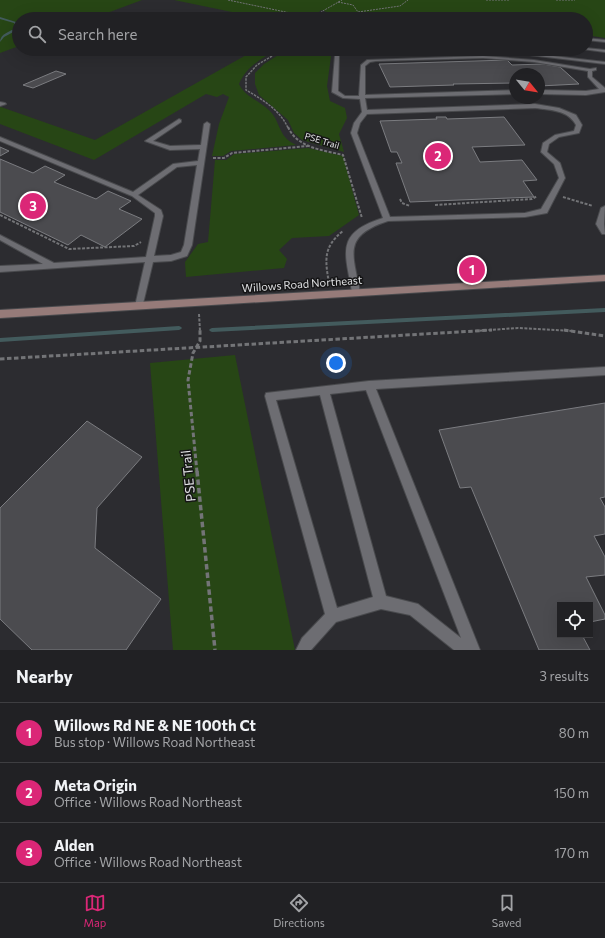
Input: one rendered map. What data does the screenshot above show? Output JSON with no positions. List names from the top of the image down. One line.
{"streets":{"main road":["Willows Road Northeast"],"path":["PSE Trail"]},"crossings":[["PSE Trail","Willows Road Northeast"]],"north":"bottom right","page":{"search":"Search here","pins":["2","3","1"],"heading":["Nearby","3 results"],"list":[{"mark":"1","name":"Willows Rd NE & NE 100th Ct","note":"Bus stop · Willows Road Northeast","value":"80 m"},{"mark":"2","name":"Meta Origin","note":"Office · Willows Road Northeast","value":"150 m"},{"mark":"3","name":"Alden","note":"Office · Willows Road Northeast","value":"170 m"}],"nav":["Map","Directions","Saved"]}}
